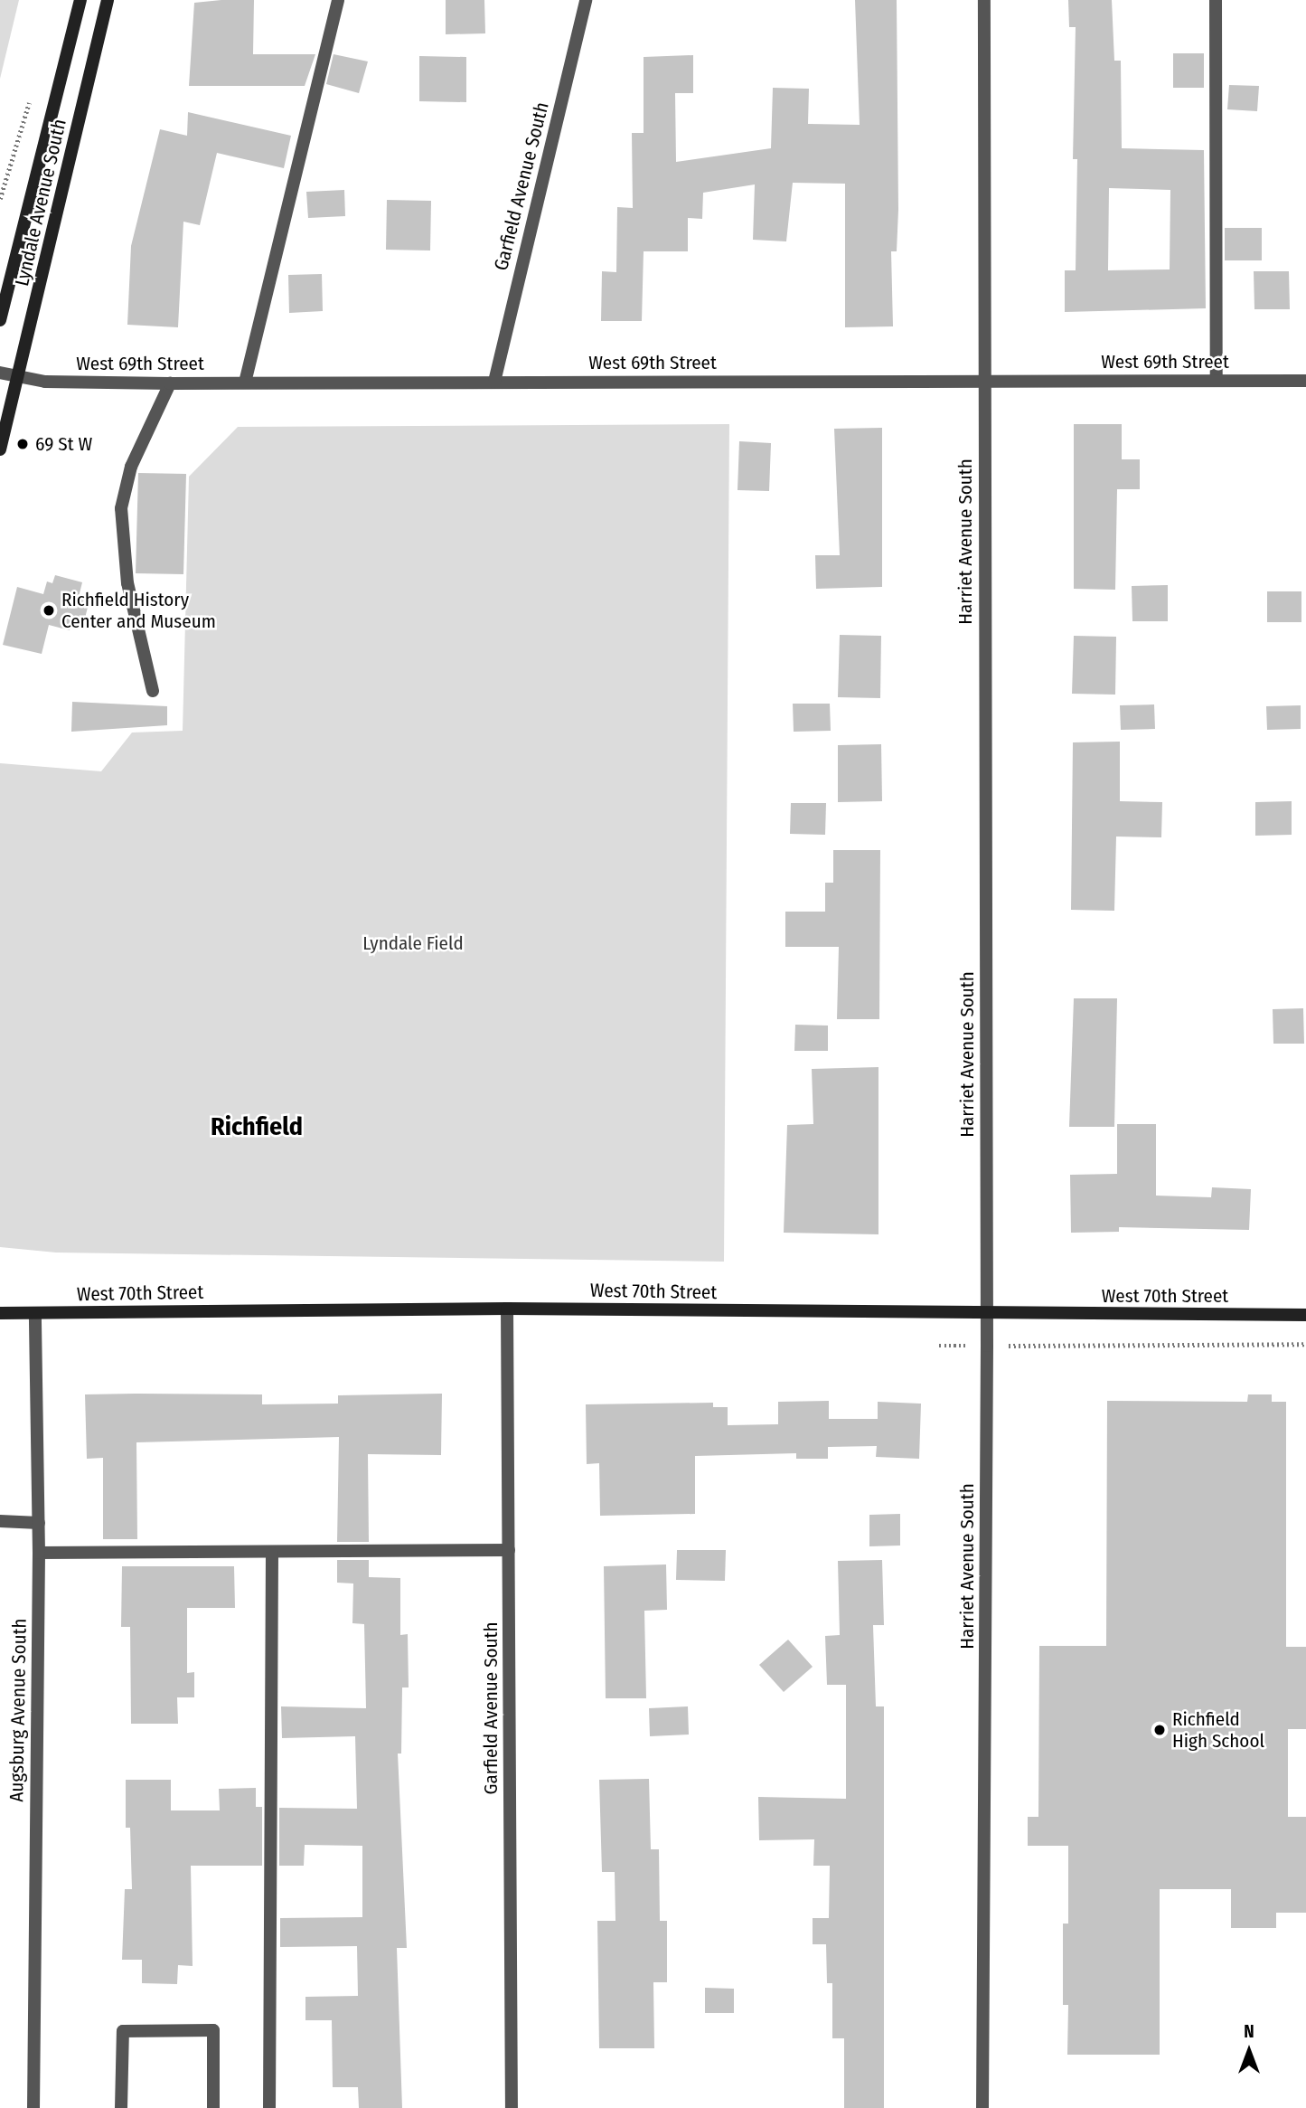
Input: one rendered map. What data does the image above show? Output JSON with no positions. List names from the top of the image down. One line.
{"streets":{"street":["Garfield Avenue South","Lyndale Avenue South","West 69th Street","Harriet Avenue South","West 70th Street","Augsburg Avenue South"]},"crossings":[["Garfield Avenue South","West 69th Street"],["Garfield Avenue South","West 70th Street"],["Lyndale Avenue South","West 69th Street"],["West 69th Street","Harriet Avenue South"],["Harriet Avenue South","West 70th Street"],["West 70th Street","Augsburg Avenue South"]],"districts":["Richfield"],"parks":["Lyndale Field"],"places":["69 St W","Richfield History Center and Museum","Richfield High School"],"north":"top"}
